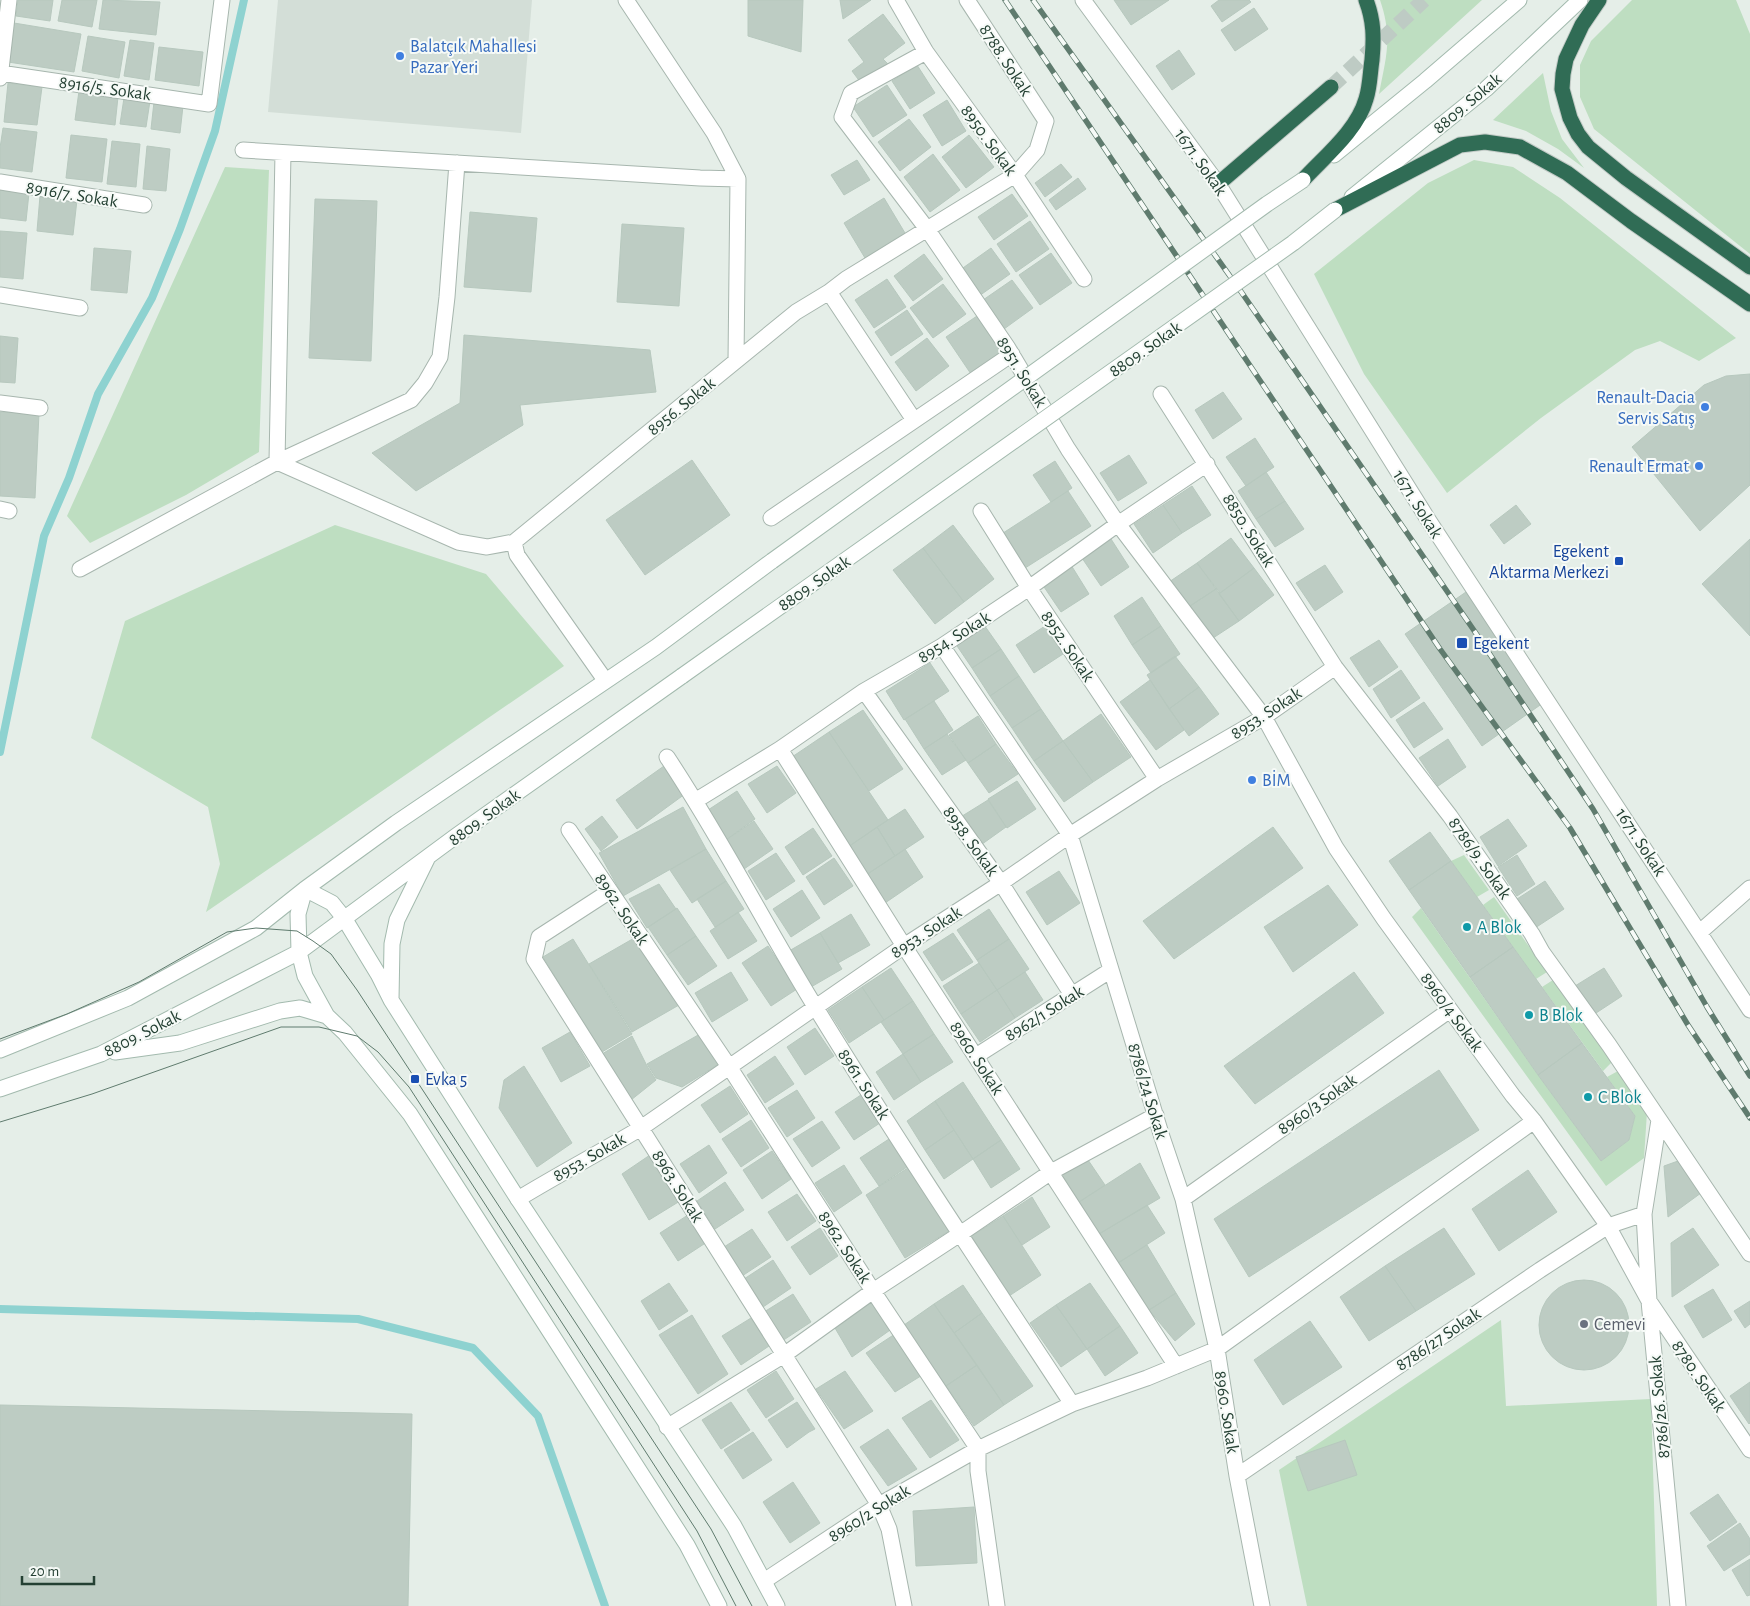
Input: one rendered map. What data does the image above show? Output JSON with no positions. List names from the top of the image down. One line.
{"streets":{"street":["8788. Sokak","8916/5. Sokak","8809. Sokak","8950. Sokak","1671. Sokak","8916/7. Sokak","8951. Sokak","8956. Sokak","8850. Sokak","8954. Sokak","8952. Sokak","8953. Sokak","8958. Sokak","8786/9. Sokak","8962. Sokak","8960/4 Sokak","8962/1 Sokak","8960. Sokak","8961. Sokak","8786/24 Sokak","8960/3 Sokak","8963. Sokak","8786/27 Sokak","8780. Sokak","8786/26. Sokak","8960/2 Sokak"]},"crossings":[["8788. Sokak","8956. Sokak"],["8950. Sokak","8951. Sokak"],["8950. Sokak","8956. Sokak"],["8951. Sokak","8956. Sokak"],["8951. Sokak","8954. Sokak"],["8951. Sokak","8953. Sokak"],["8951. Sokak","8960/4 Sokak"],["8850. Sokak","8954. Sokak"],["8850. Sokak","8953. Sokak"],["8850. Sokak","8786/9. Sokak"],["8954. Sokak","8952. Sokak"],["8954. Sokak","8958. Sokak"],["8954. Sokak","8960. Sokak"],["8954. Sokak","8961. Sokak"],["8954. Sokak","8786/24 Sokak"],["8952. Sokak","8953. Sokak"],["8953. Sokak","8958. Sokak"],["8953. Sokak","8786/9. Sokak"],["8953. Sokak","8962. Sokak"],["8953. Sokak","8960/4 Sokak"],["8953. Sokak","8960. Sokak"],["8953. Sokak","8961. Sokak"],["8953. Sokak","8786/24 Sokak"],["8953. Sokak","8963. Sokak"],["8958. Sokak","8962/1 Sokak"],["8786/9. Sokak","8786/26. Sokak"],["8962. Sokak","8963. Sokak"],["8962. Sokak","8960/2 Sokak"],["8960/4 Sokak","8960/3 Sokak"],["8960/4 Sokak","8786/27 Sokak"],["8960/4 Sokak","8780. Sokak"],["8960/4 Sokak","8786/26. Sokak"],["8962/1 Sokak","8960. Sokak"],["8962/1 Sokak","8786/24 Sokak"],["8960. Sokak","8786/24 Sokak"],["8960. Sokak","8786/27 Sokak"],["8786/24 Sokak","8960/3 Sokak"],["8963. Sokak","8960/2 Sokak"],["8786/27 Sokak","8786/26. Sokak"],["8780. Sokak","8786/26. Sokak"]],"places":{"other":["Balatçık Mahallesi Pazar Yeri","Renault-Dacia Servis Satış","Renault Ermat","BİM","A Blok","B Blok","C Blok","Cemevi"],"transit":["Egekent Aktarma Merkezi","Egekent","Evka 5"]},"scale_bar":"20 m"}
